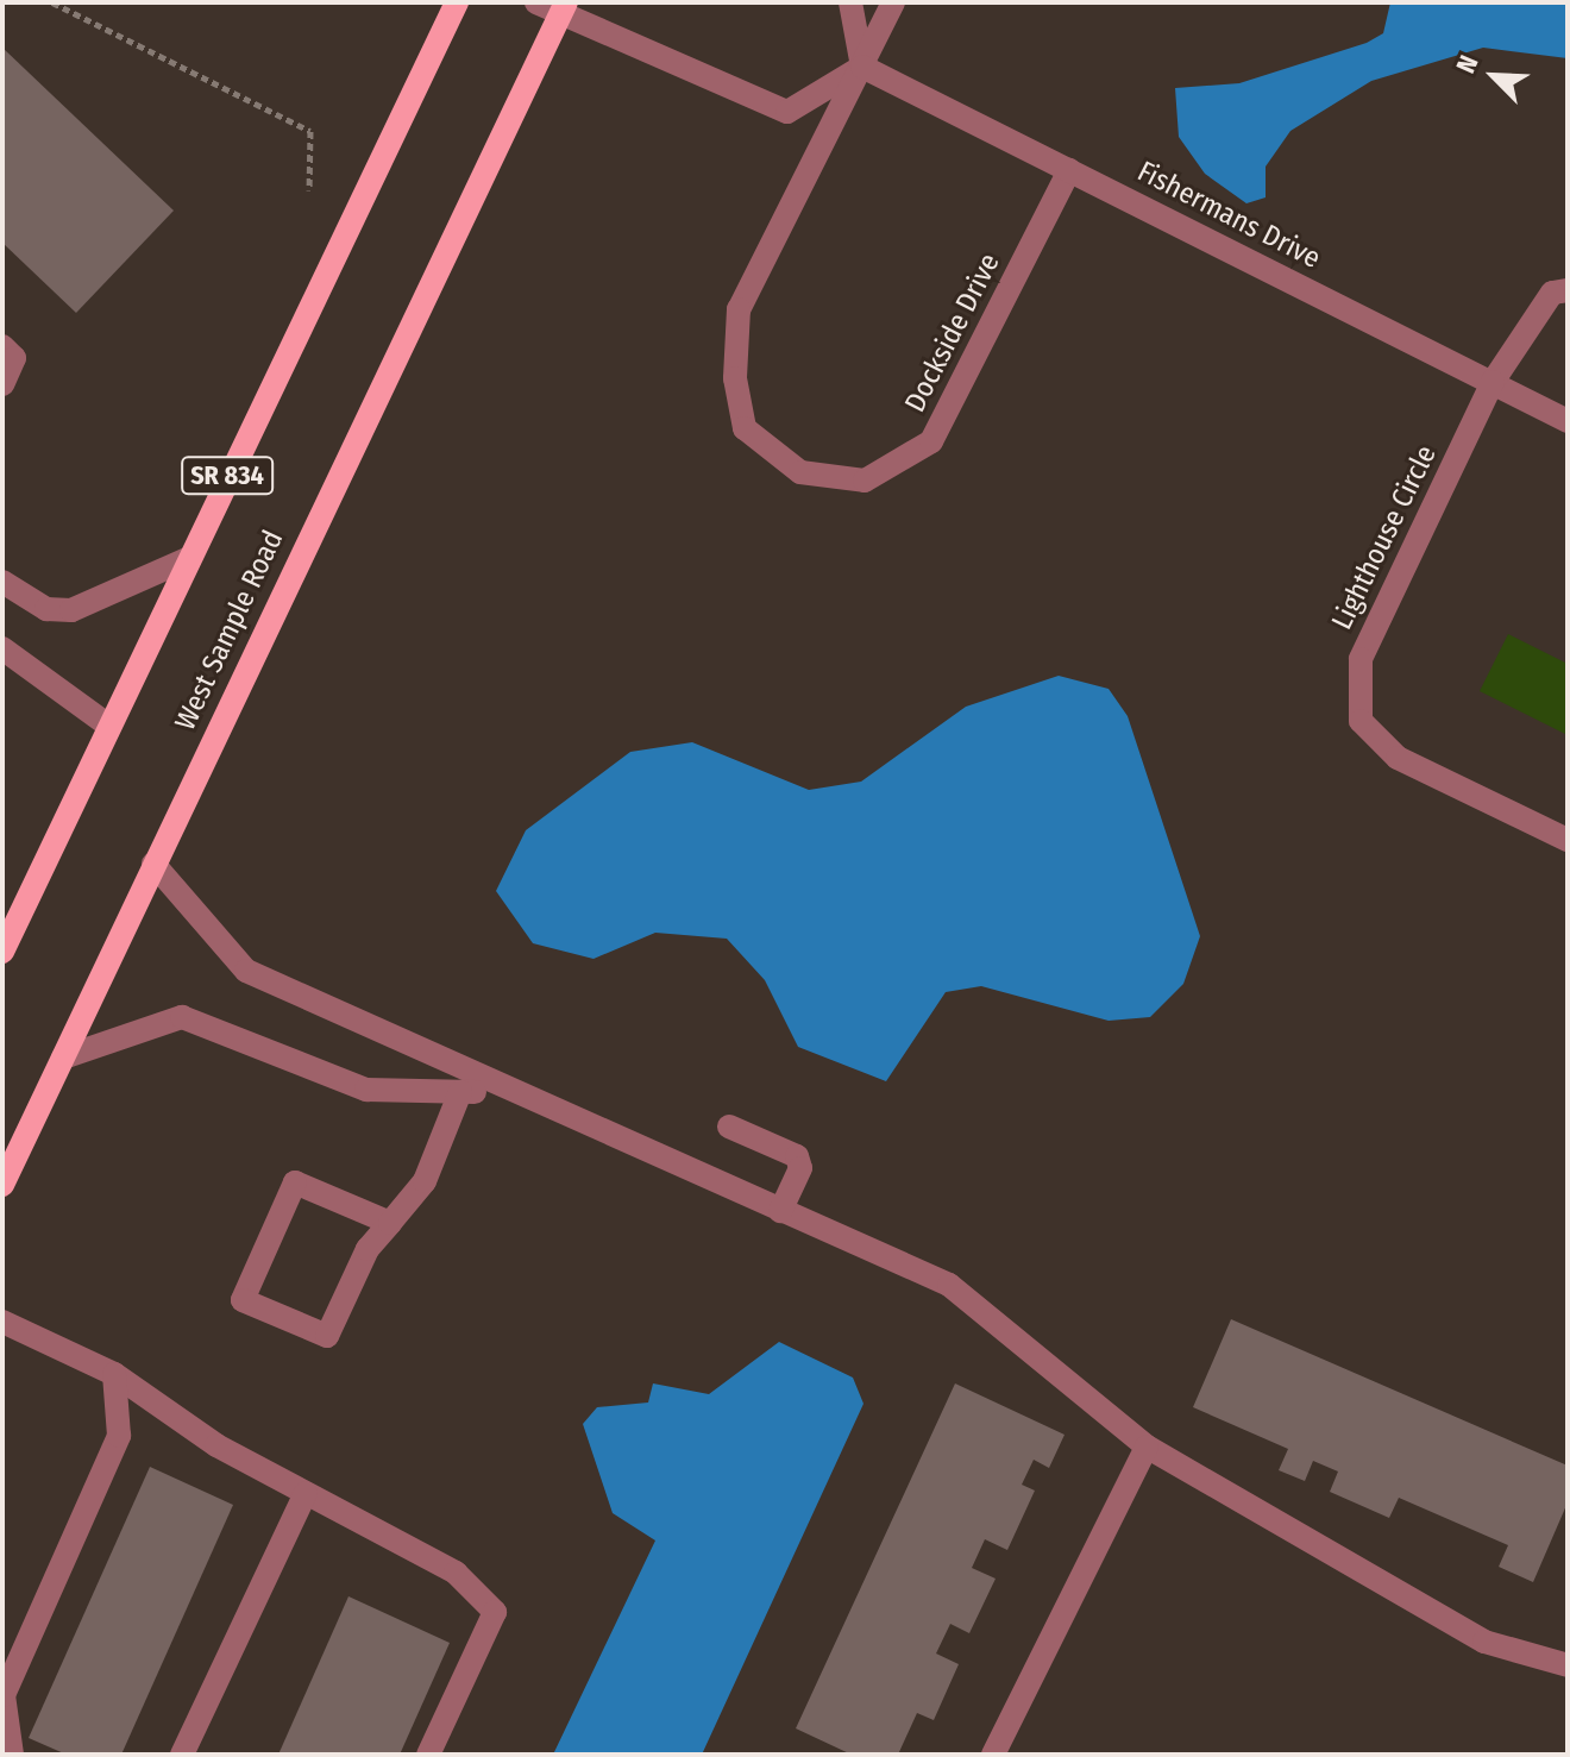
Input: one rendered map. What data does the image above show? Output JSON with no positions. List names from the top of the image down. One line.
{"streets":{"main road":["SR 834","West Sample Road"],"street":["Fishermans Drive","Dockside Drive","Lighthouse Circle"]},"crossings":[["Fishermans Drive","Dockside Drive"],["Fishermans Drive","Lighthouse Circle"]],"north":"top left"}
